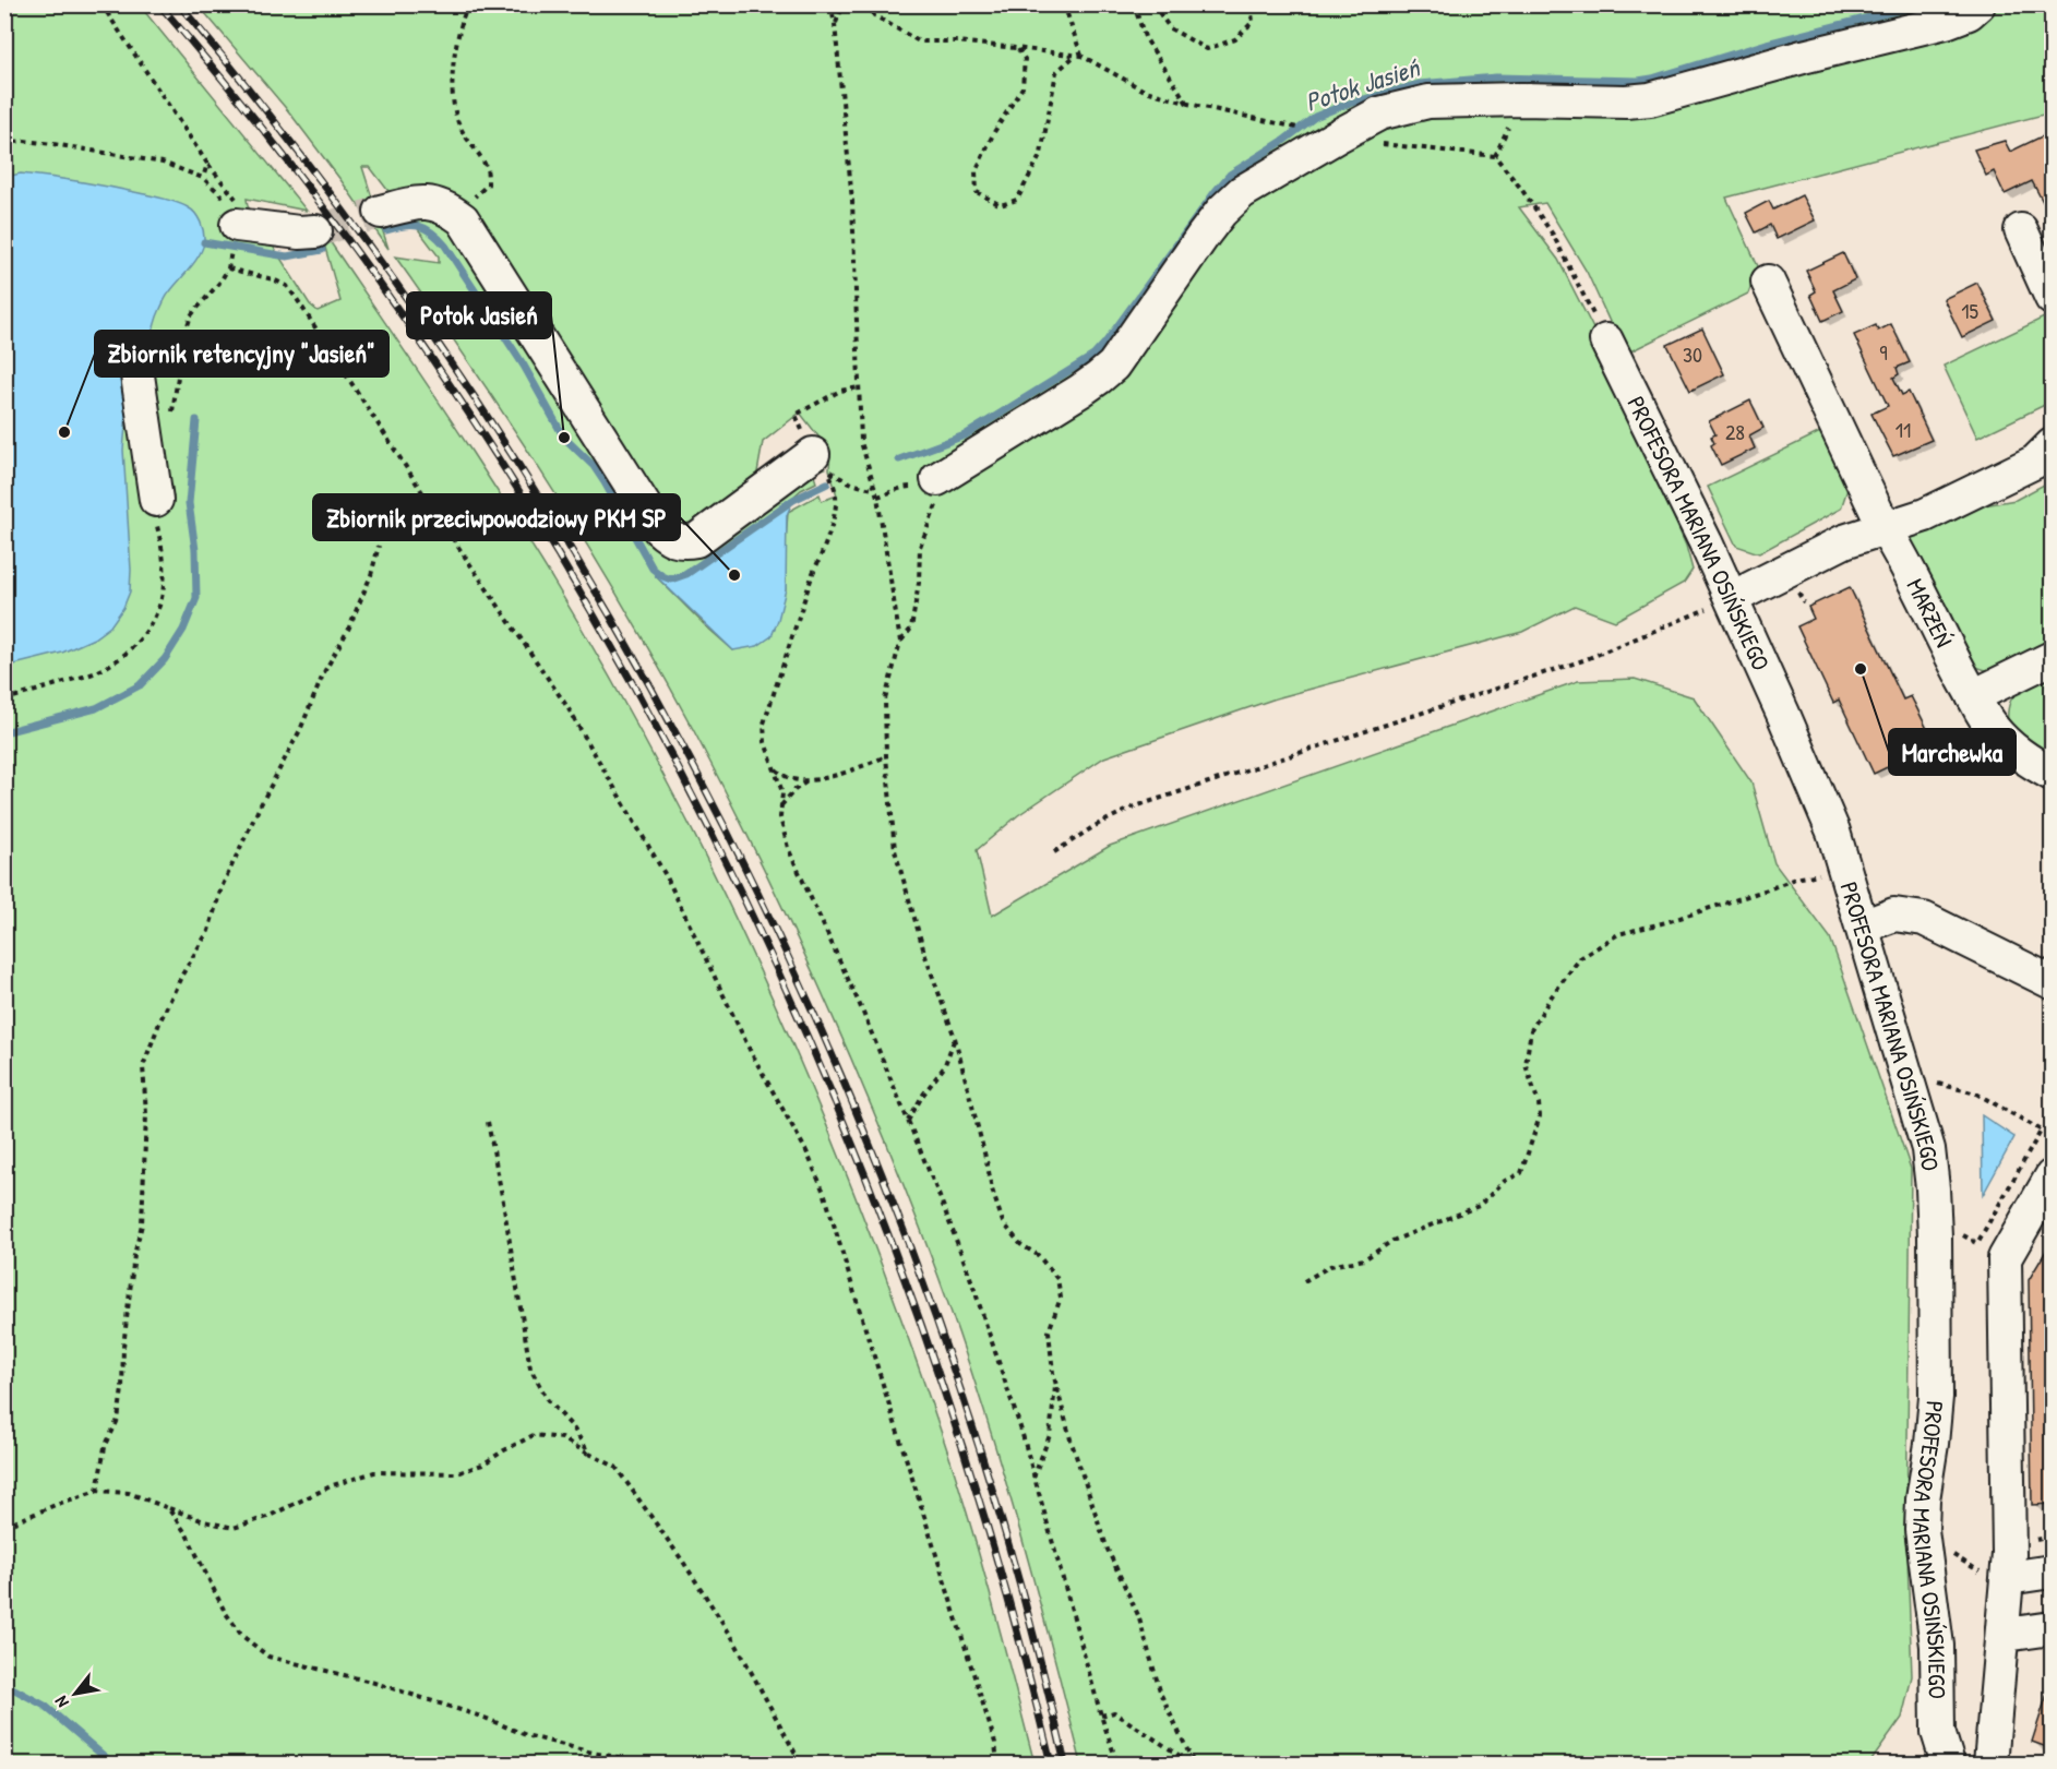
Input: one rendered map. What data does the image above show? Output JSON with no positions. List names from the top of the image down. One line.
{"streets":{"street":["PROFESORA MARIANA OSIŃSKIEGO","MARZEŃ"]},"water":["Potok Jasień"],"places":["Zbiornik retencyjny \"Jasień\"","Potok Jasień","Zbiornik przeciwpowodziowy PKM SP","Marchewka"],"house_numbers":["15","9","30","11","28"],"north":"bottom left"}
